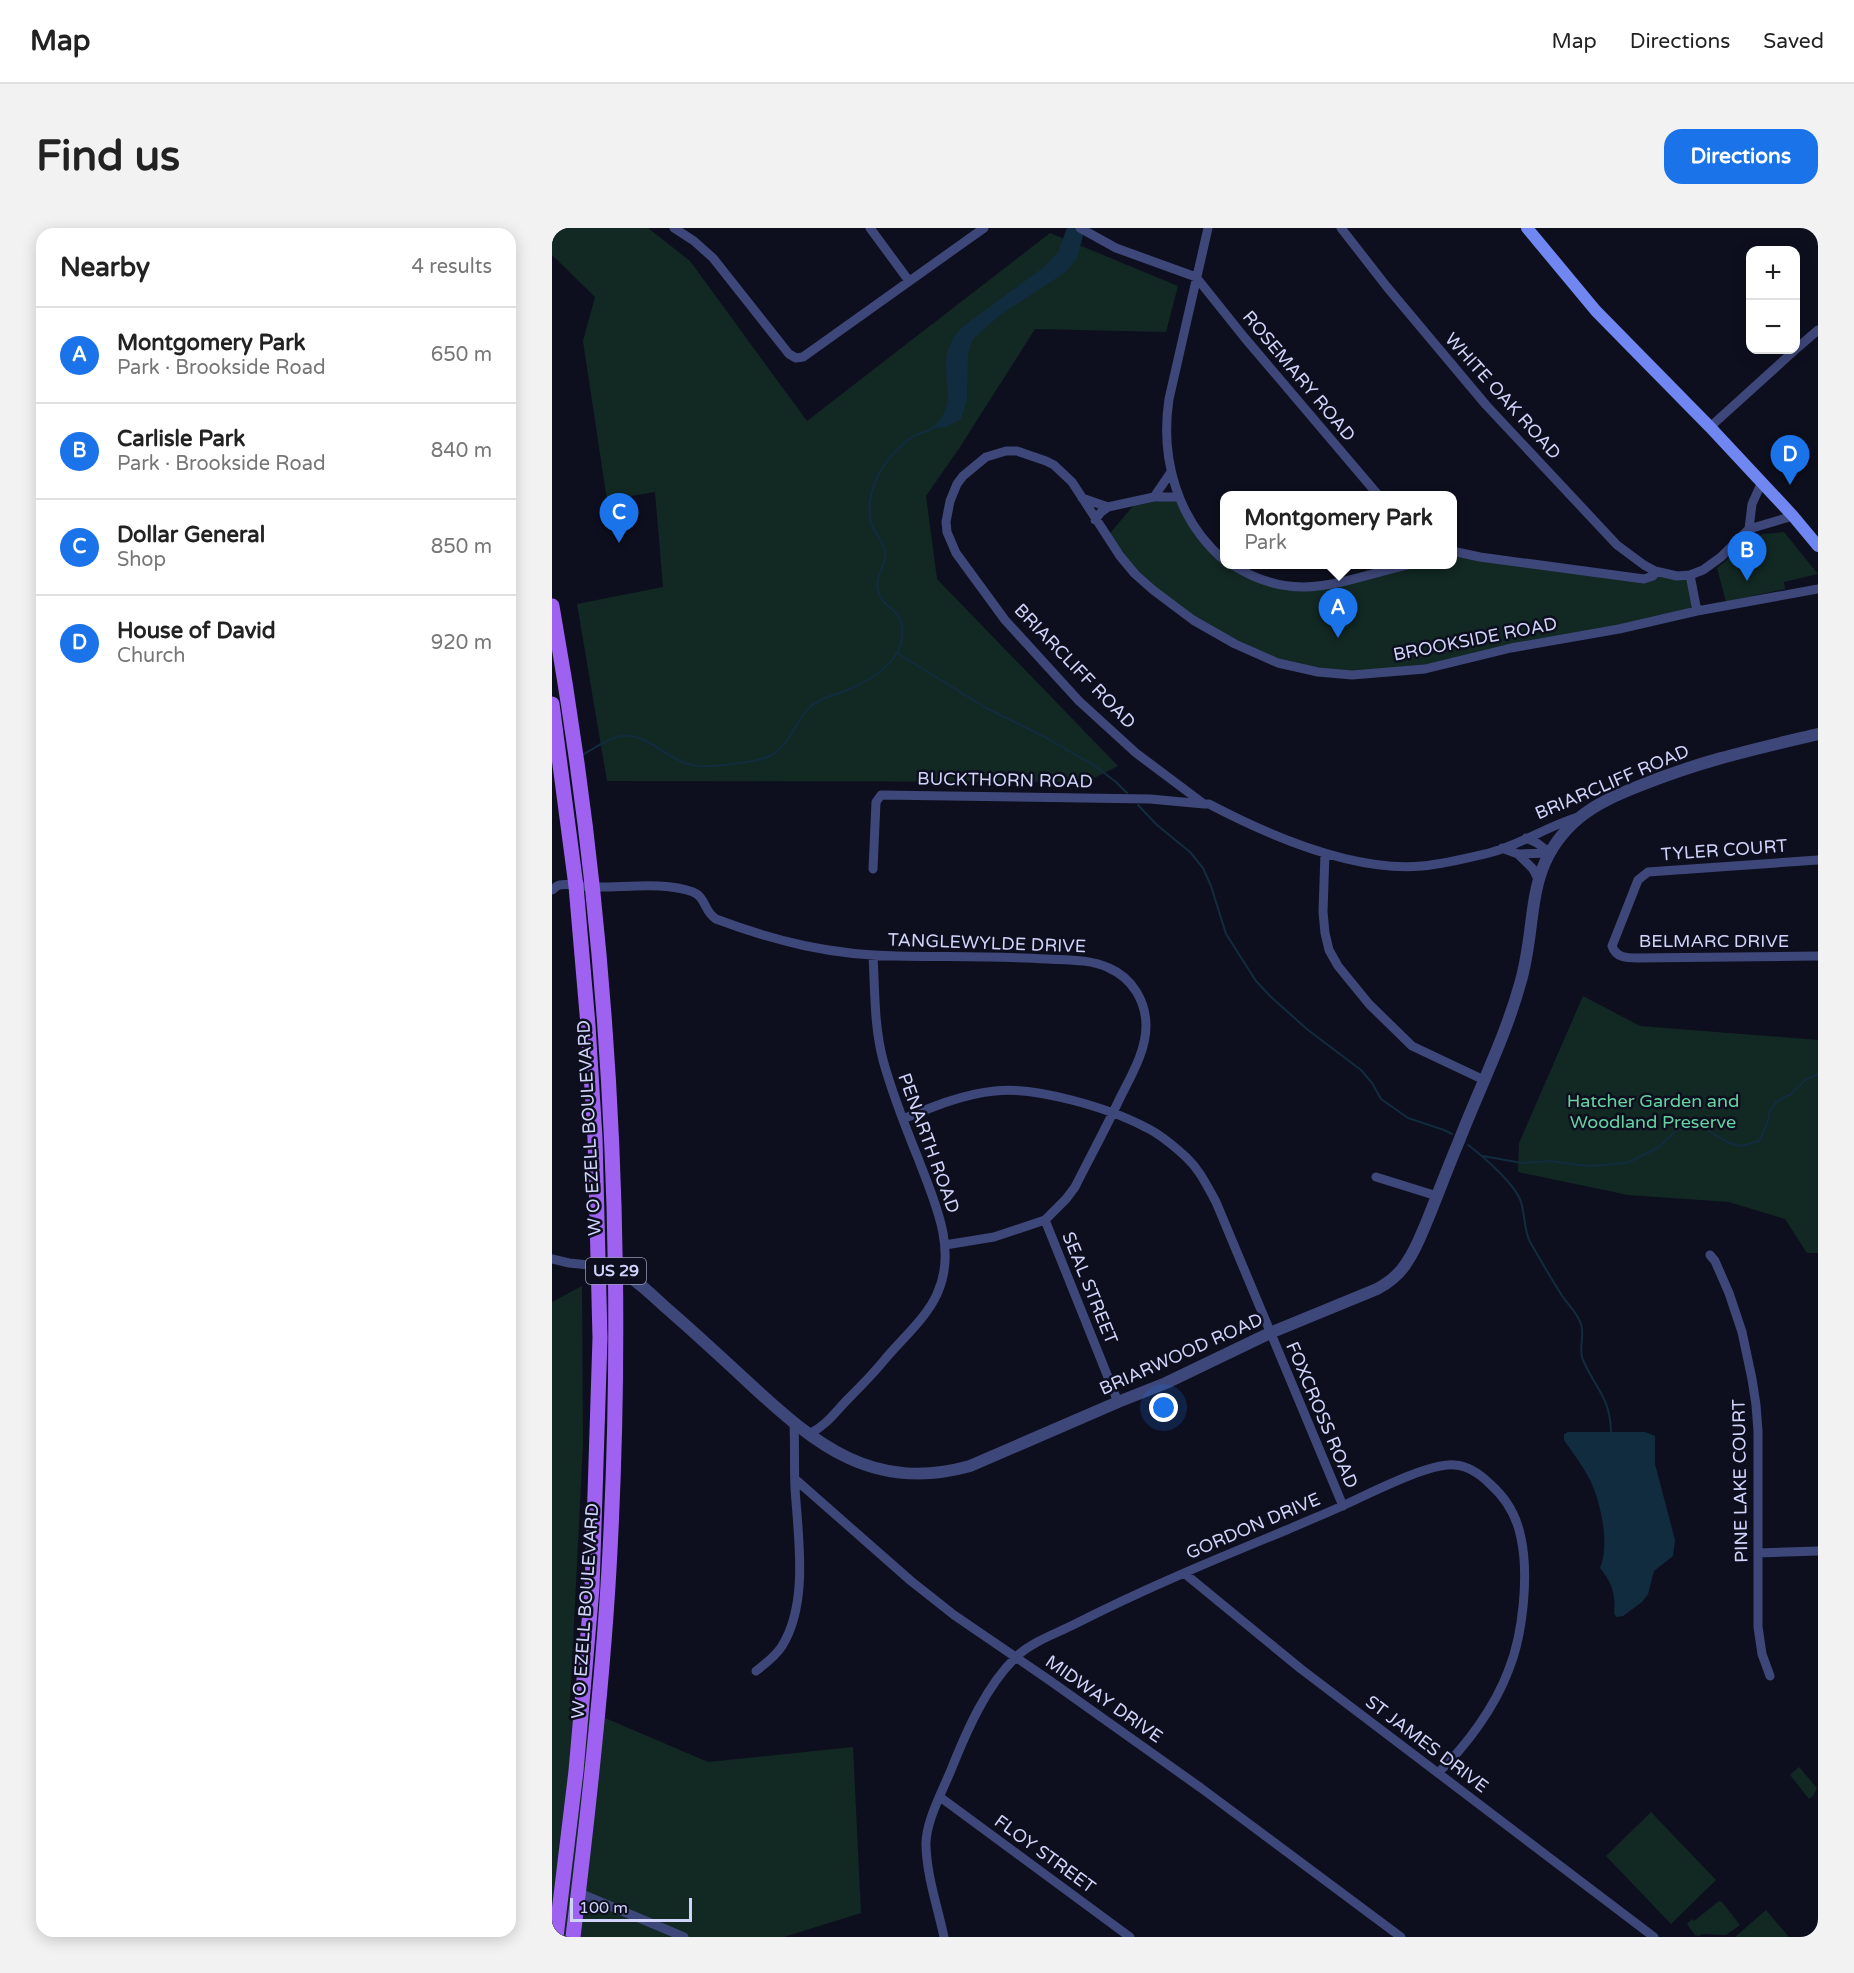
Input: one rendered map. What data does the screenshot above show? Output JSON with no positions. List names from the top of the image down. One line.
{"streets":{"main road":["W O EZELL BOULEVARD","US 29"],"street":["ROSEMARY ROAD","WHITE OAK ROAD","BROOKSIDE ROAD","BRIARCLIFF ROAD","BUCKTHORN ROAD","TYLER COURT","BELMARC DRIVE","TANGLEWYLDE DRIVE","PENARTH ROAD","SEAL STREET","BRIARWOOD ROAD","FOXCROSS ROAD","PINE LAKE COURT","GORDON DRIVE","MIDWAY DRIVE","ST JAMES DRIVE","FLOY STREET"]},"crossings":[["BROOKSIDE ROAD","BRIARCLIFF ROAD"],["BRIARCLIFF ROAD","BUCKTHORN ROAD"],["BRIARCLIFF ROAD","BRIARWOOD ROAD"],["TYLER COURT","BELMARC DRIVE"],["TANGLEWYLDE DRIVE","W O EZELL BOULEVARD"],["TANGLEWYLDE DRIVE","PENARTH ROAD"],["TANGLEWYLDE DRIVE","SEAL STREET"],["TANGLEWYLDE DRIVE","FOXCROSS ROAD"],["W O EZELL BOULEVARD","BRIARWOOD ROAD"],["PENARTH ROAD","BRIARWOOD ROAD"],["PENARTH ROAD","FOXCROSS ROAD"],["SEAL STREET","BRIARWOOD ROAD"],["BRIARWOOD ROAD","FOXCROSS ROAD"],["FOXCROSS ROAD","GORDON DRIVE"],["GORDON DRIVE","MIDWAY DRIVE"],["GORDON DRIVE","ST JAMES DRIVE"],["GORDON DRIVE","FLOY STREET"]],"parks":["Hatcher Garden and Woodland Preserve"],"scale_bar":"100 m","page":{"header":"Map","nav":["Map","Directions","Saved"],"buttons":"Directions","title":"Find us","heading":["Nearby","4 results"],"map_buttons":["+","−"],"list":[{"mark":"A","name":"Montgomery Park","note":"Park · Brookside Road","value":"650 m"},{"mark":"B","name":"Carlisle Park","note":"Park · Brookside Road","value":"840 m"},{"mark":"C","name":"Dollar General","note":"Shop","value":"850 m"},{"mark":"D","name":"House of David","note":"Church","value":"920 m"}],"pins":["D","C","B","A"],"popup":["Montgomery Park","Park"],"scale":"100 m"}}
